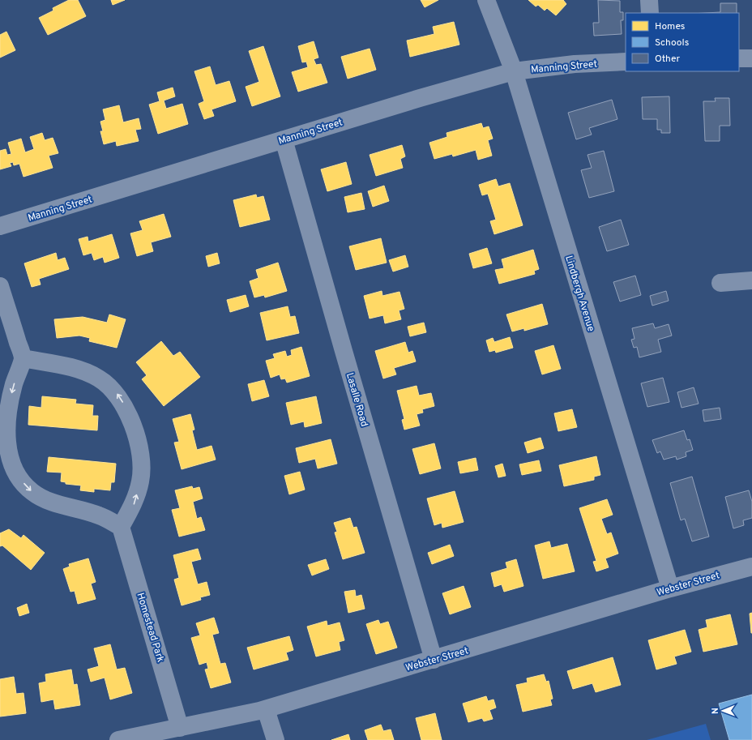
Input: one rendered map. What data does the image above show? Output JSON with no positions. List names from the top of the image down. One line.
{"streets":{"street":["Manning Street","Lindbergh Avenue","Lasalle Road","Webster Street","Homestead Park"]},"crossings":[["Manning Street","Lindbergh Avenue"],["Manning Street","Lasalle Road"],["Lindbergh Avenue","Webster Street"],["Lasalle Road","Webster Street"],["Webster Street","Homestead Park"]],"legend":["Homes","Schools","Other"],"north":"left"}
